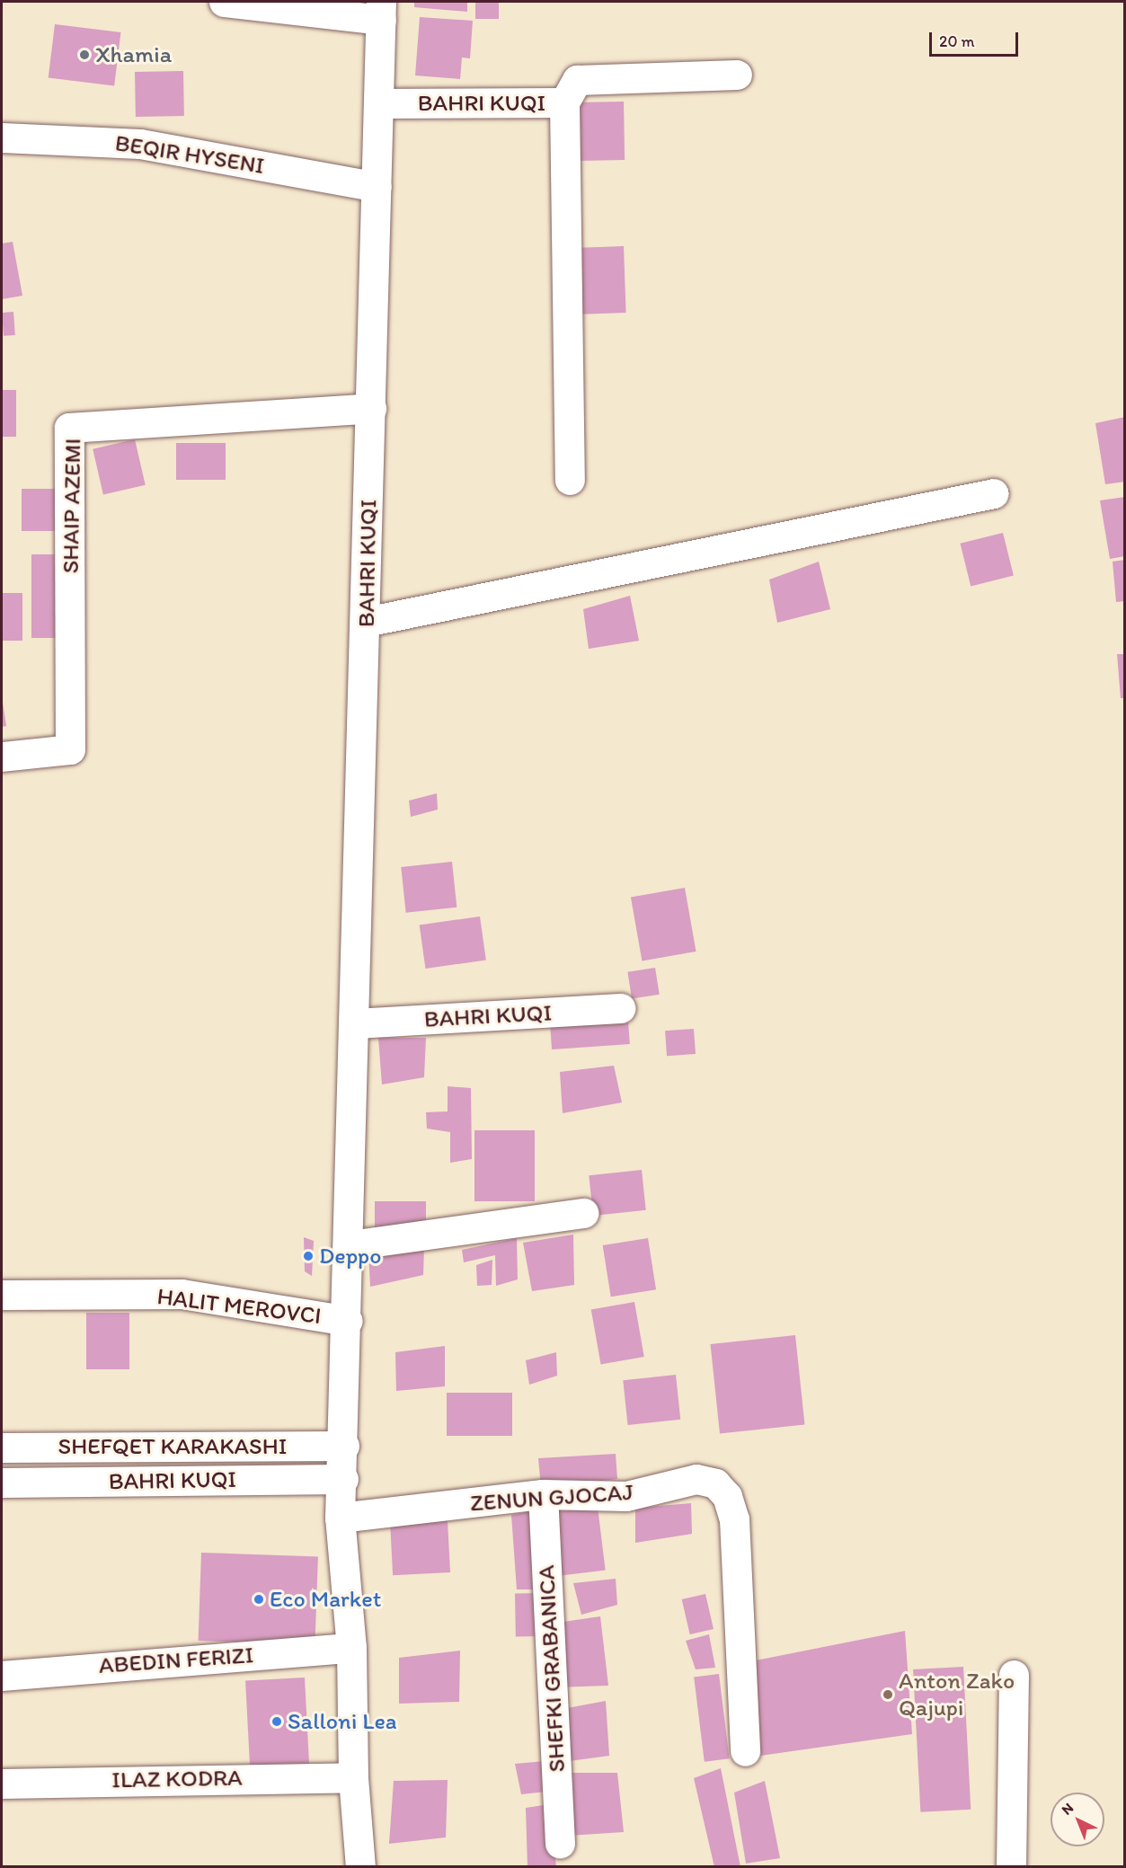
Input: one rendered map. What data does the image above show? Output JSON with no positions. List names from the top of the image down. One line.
{"streets":{"street":["BAHRI KUQI","BEQIR HYSENI","SHAIP AZEMI","HALIT MEROVCI","SHEFQET KARAKASHI","ZENUN GJOCAJ","ABEDIN FERIZI","SHEFKI GRABANICA","ILAZ KODRA"]},"crossings":[["BAHRI KUQI","BEQIR HYSENI"],["BAHRI KUQI","SHAIP AZEMI"],["BAHRI KUQI","HALIT MEROVCI"],["BAHRI KUQI","SHEFQET KARAKASHI"],["BAHRI KUQI","ZENUN GJOCAJ"],["BAHRI KUQI","ABEDIN FERIZI"],["BAHRI KUQI","ILAZ KODRA"],["ZENUN GJOCAJ","SHEFKI GRABANICA"]],"places":["Xhamia","Deppo","Eco Market","Anton Zako Qajupi","Salloni Lea"],"scale_bar":"20 m","north":"top left"}
